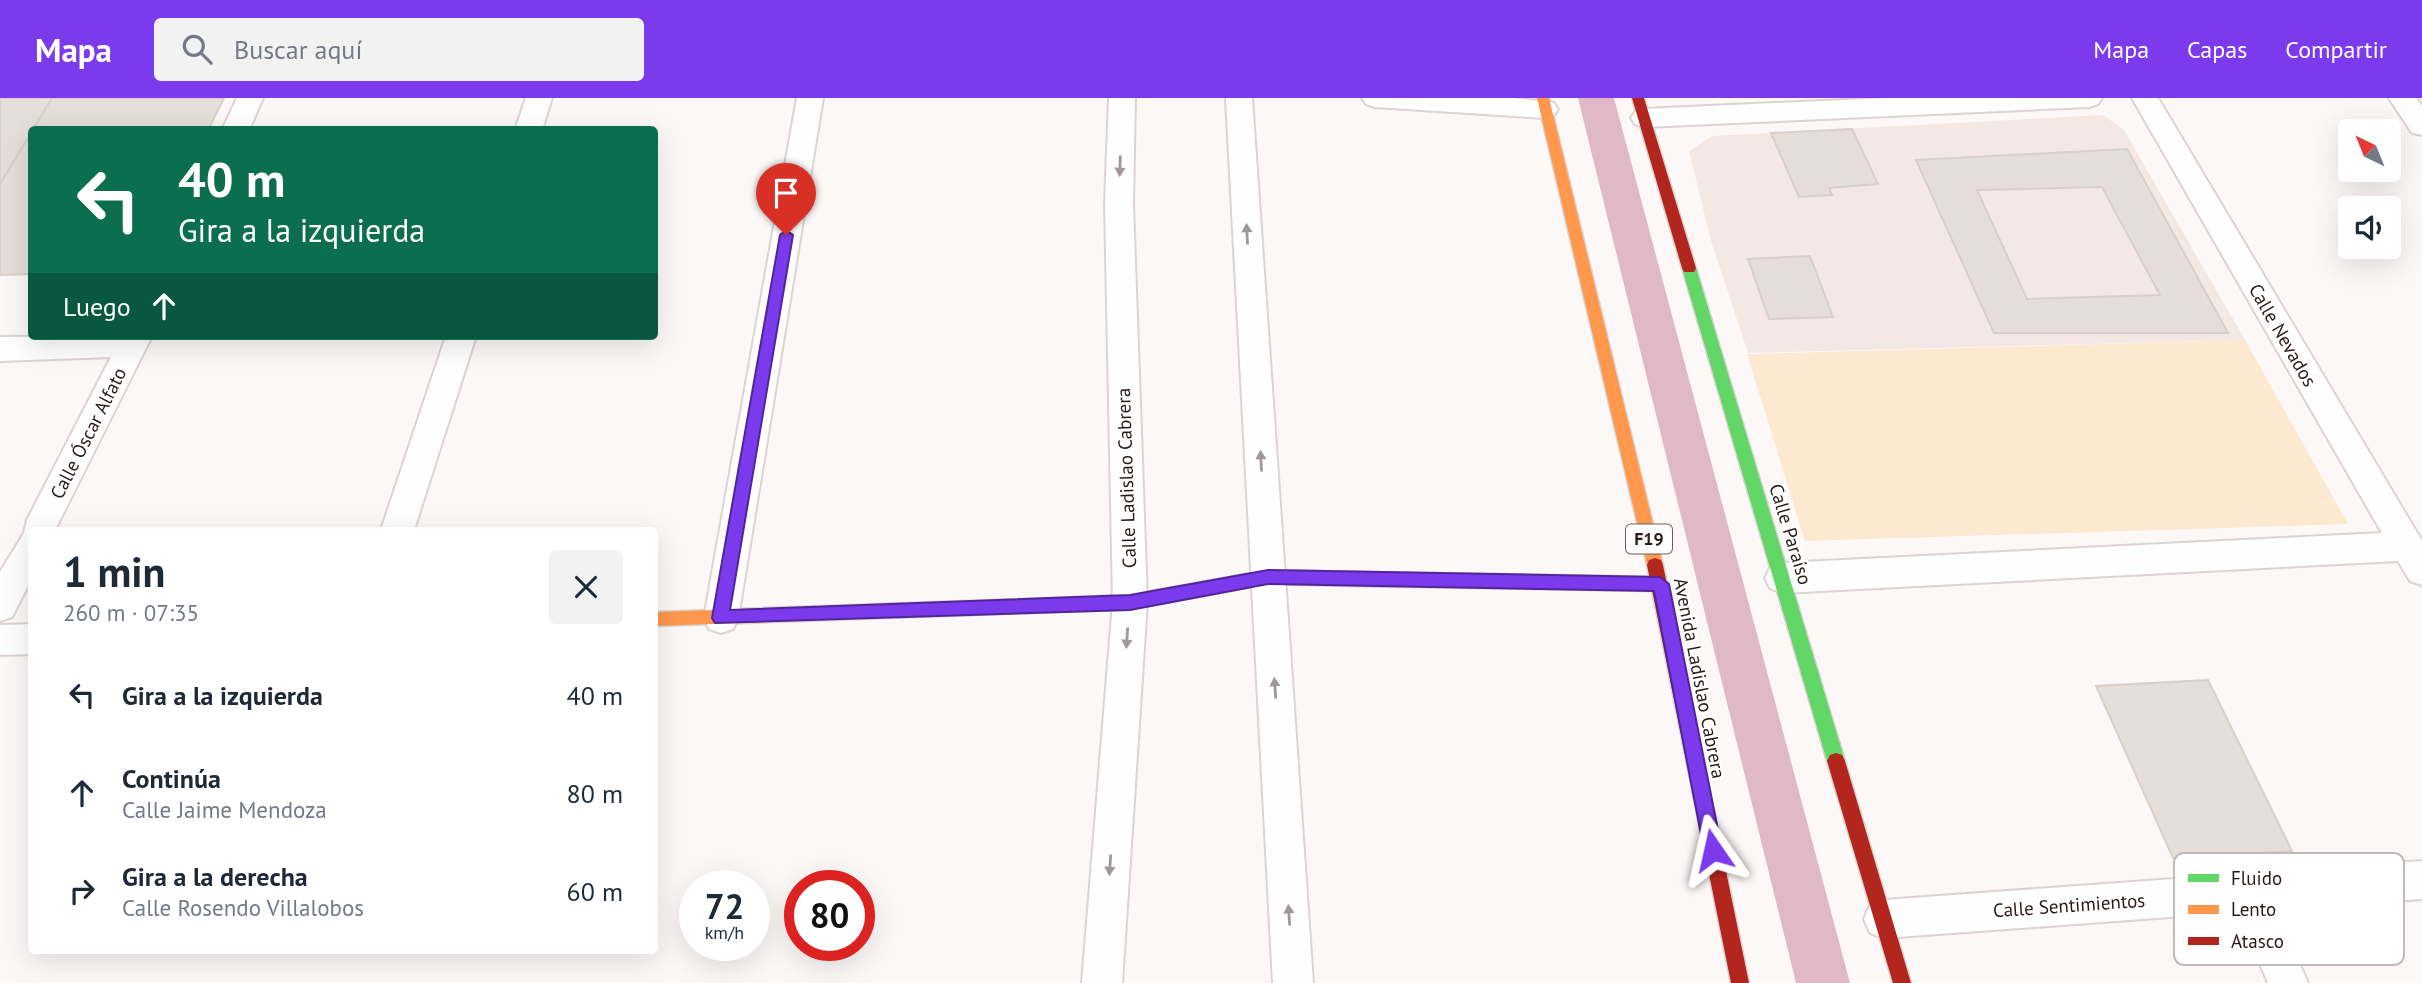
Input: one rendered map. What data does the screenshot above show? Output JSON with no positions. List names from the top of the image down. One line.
{"streets":{"main road":["Calle Paraíso","F19","Avenida Ladislao Cabrera"],"street":["Calle Nevados","Calle Óscar Alfato","Calle Ladislao Cabrera","Calle Sentimientos"]},"crossings":[["Calle Paraíso","Calle Sentimientos"]],"legend":["Fluido","Lento","Atasco"],"north":"top left","page":{"header":"Mapa","search":"Buscar aquí","nav":["Mapa","Capas","Compartir"],"turn":["40 m","Gira a la izquierda"],"then":"Luego","heading":["1 min","260 m · 07:35"],"list":[{"name":"Gira a la izquierda","value":"40 m"},{"name":"Continúa","note":"Calle Jaime Mendoza","value":"80 m"},{"name":"Gira a la derecha","note":"Calle Rosendo Villalobos","value":"60 m"}],"speed":"72 km/h","limit":"80"}}
